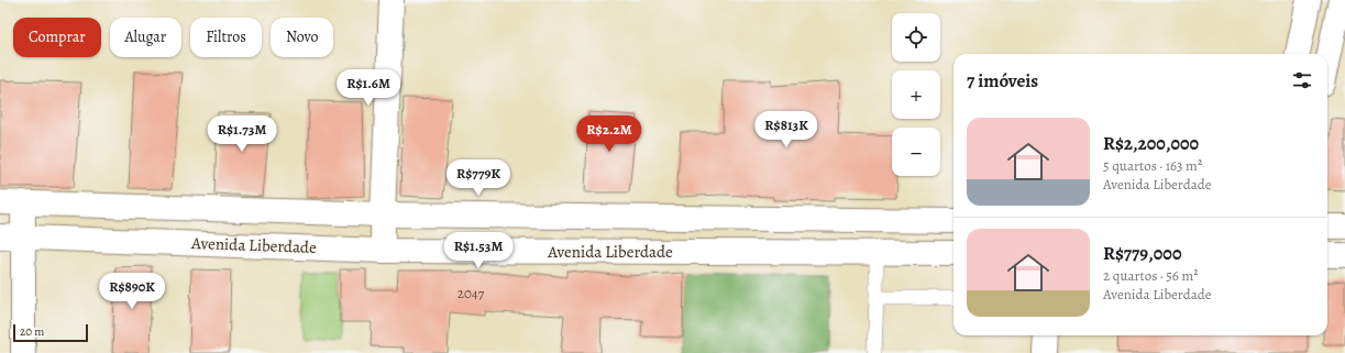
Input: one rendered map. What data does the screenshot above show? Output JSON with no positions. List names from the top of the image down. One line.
{"streets":{"main road":["Avenida Liberdade"]},"house_numbers":["2047"],"scale_bar":"20 m","page":{"map_buttons":["+","−"],"chip":["Comprar","Alugar","Filtros","Novo"],"heading":"7 imóveis","price":["R$1.6M","R$813K","R$1.73M","R$2.2M","R$779K","R$1.53M","R$890K"],"list":[{"name":"R$2,200,000","note":"5 quartos · 163 m² · Avenida Liberdade"},{"name":"R$779,000","note":"2 quartos · 56 m² · Avenida Liberdade"}],"scale":"20 m"}}
